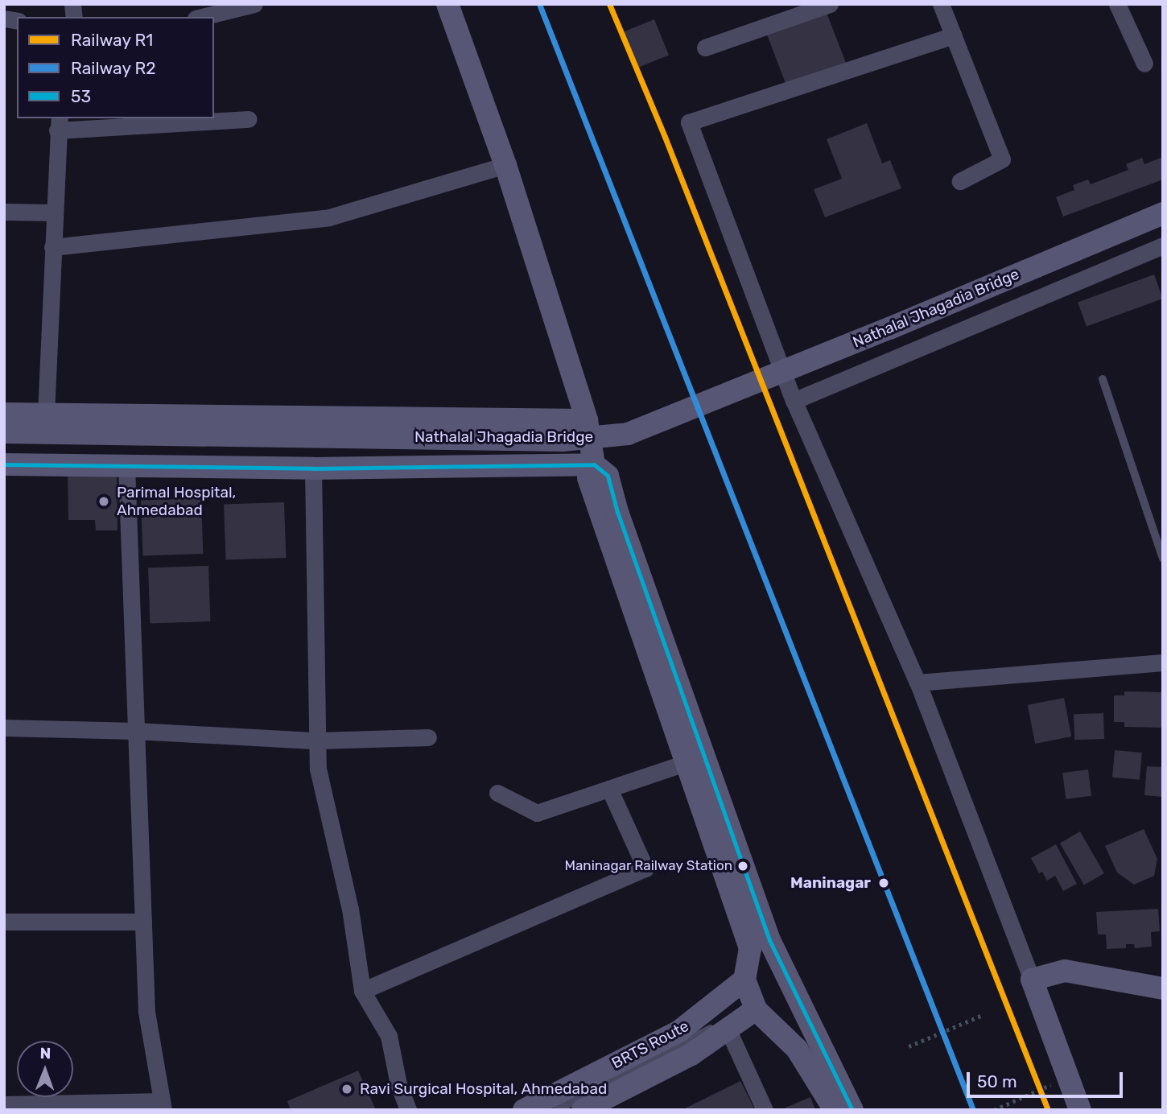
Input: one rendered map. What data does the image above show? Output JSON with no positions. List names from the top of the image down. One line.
{"streets":{"street":["Nathalal Jhagadia Bridge"],"lane":["BRTS Route"]},"places":["Parimal Hospital, Ahmedabad","Maninagar Railway Station","Maninagar","Ravi Surgical Hospital, Ahmedabad"],"lines":["rail line R1","rail line R2","transit line 53"],"legend":["Railway R1","Railway R2","53"],"scale_bar":"50 m","north":"top"}
